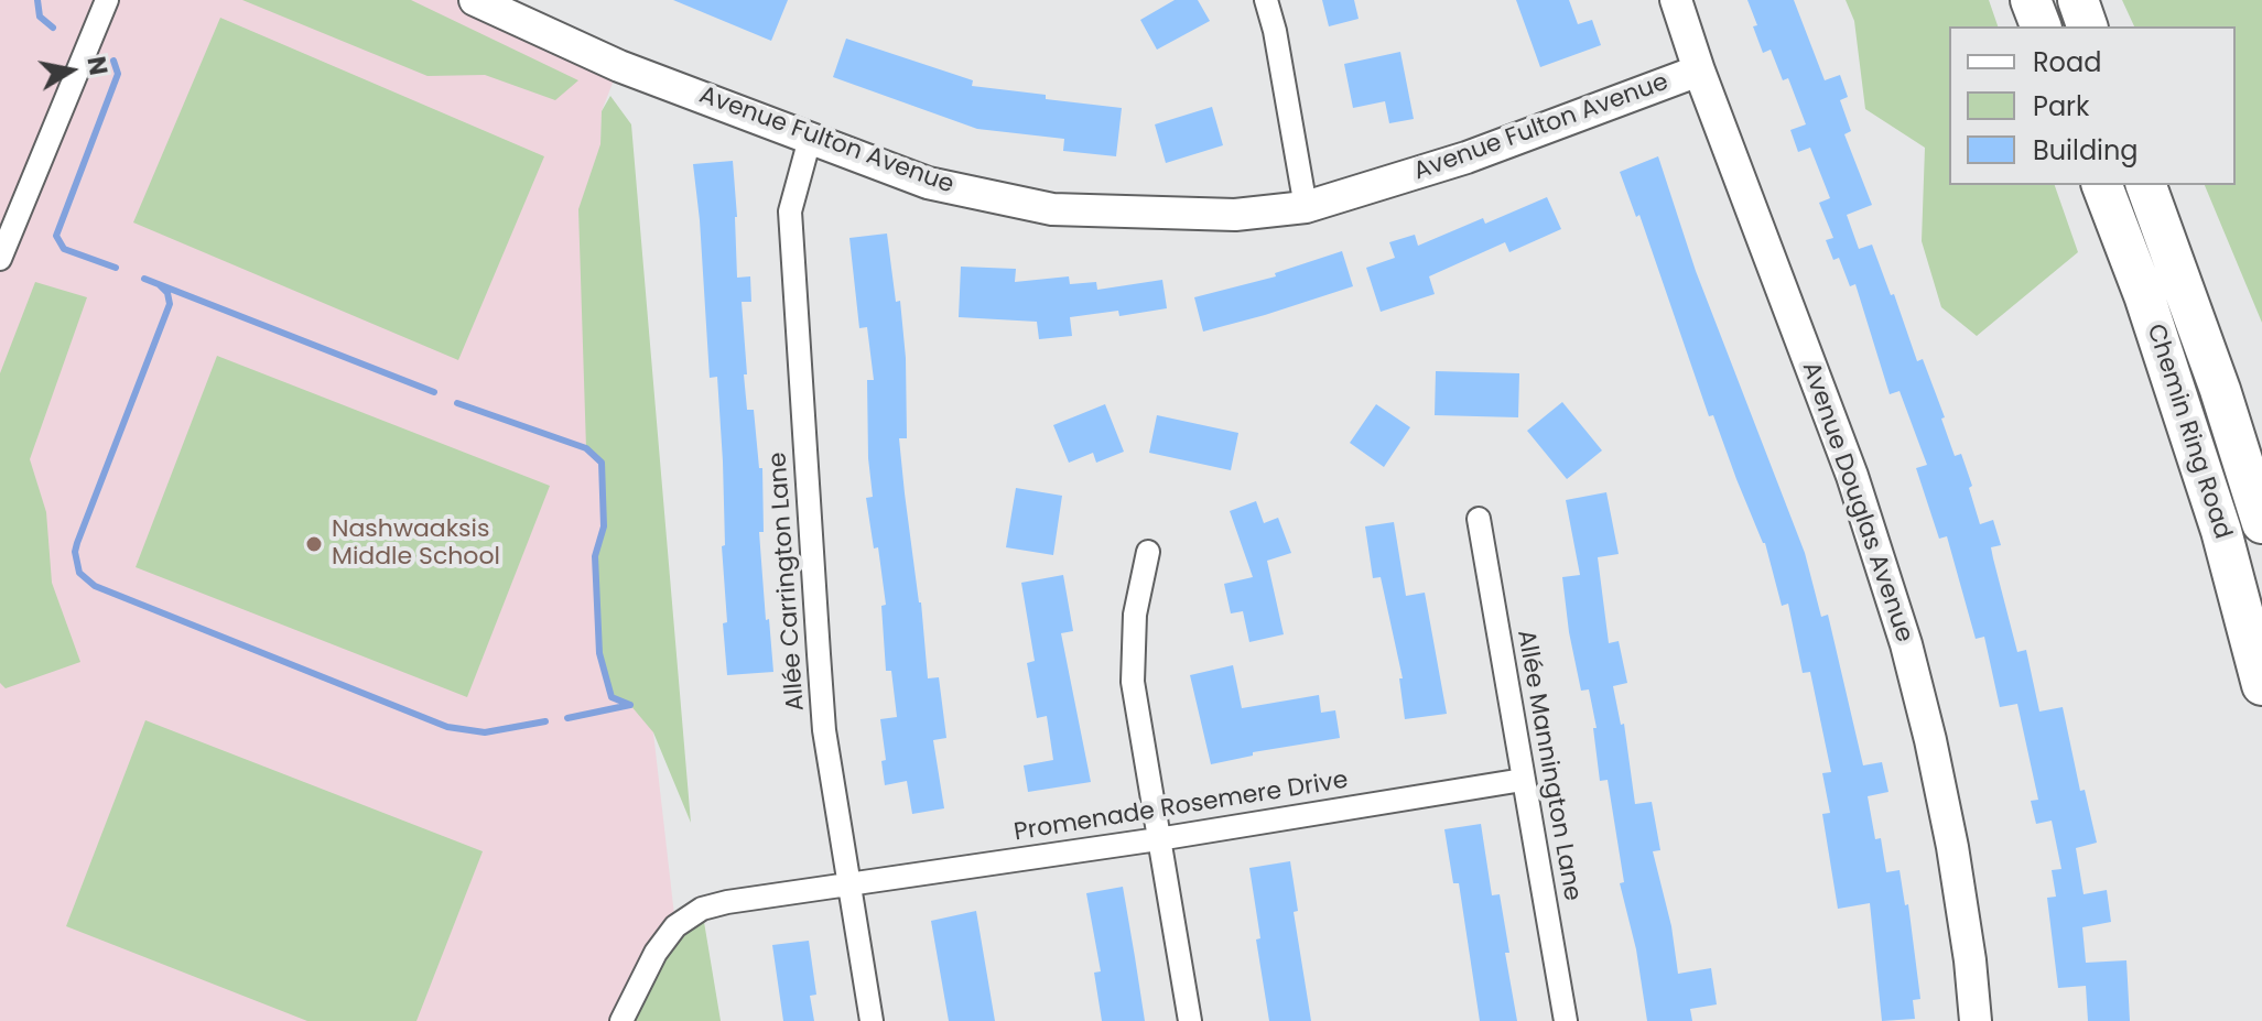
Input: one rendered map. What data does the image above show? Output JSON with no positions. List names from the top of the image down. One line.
{"streets":{"highway":["Chemin Ring Road"],"street":["Avenue Fulton Avenue","Avenue Douglas Avenue","Allée Carrington Lane","Allée Mannington Lane","Promenade Rosemere Drive"]},"crossings":[["Avenue Fulton Avenue","Avenue Douglas Avenue"],["Avenue Fulton Avenue","Allée Carrington Lane"],["Allée Carrington Lane","Promenade Rosemere Drive"],["Allée Mannington Lane","Promenade Rosemere Drive"]],"places":["Nashwaaksis Middle School"],"legend":["Road","Park","Building"],"north":"right"}
